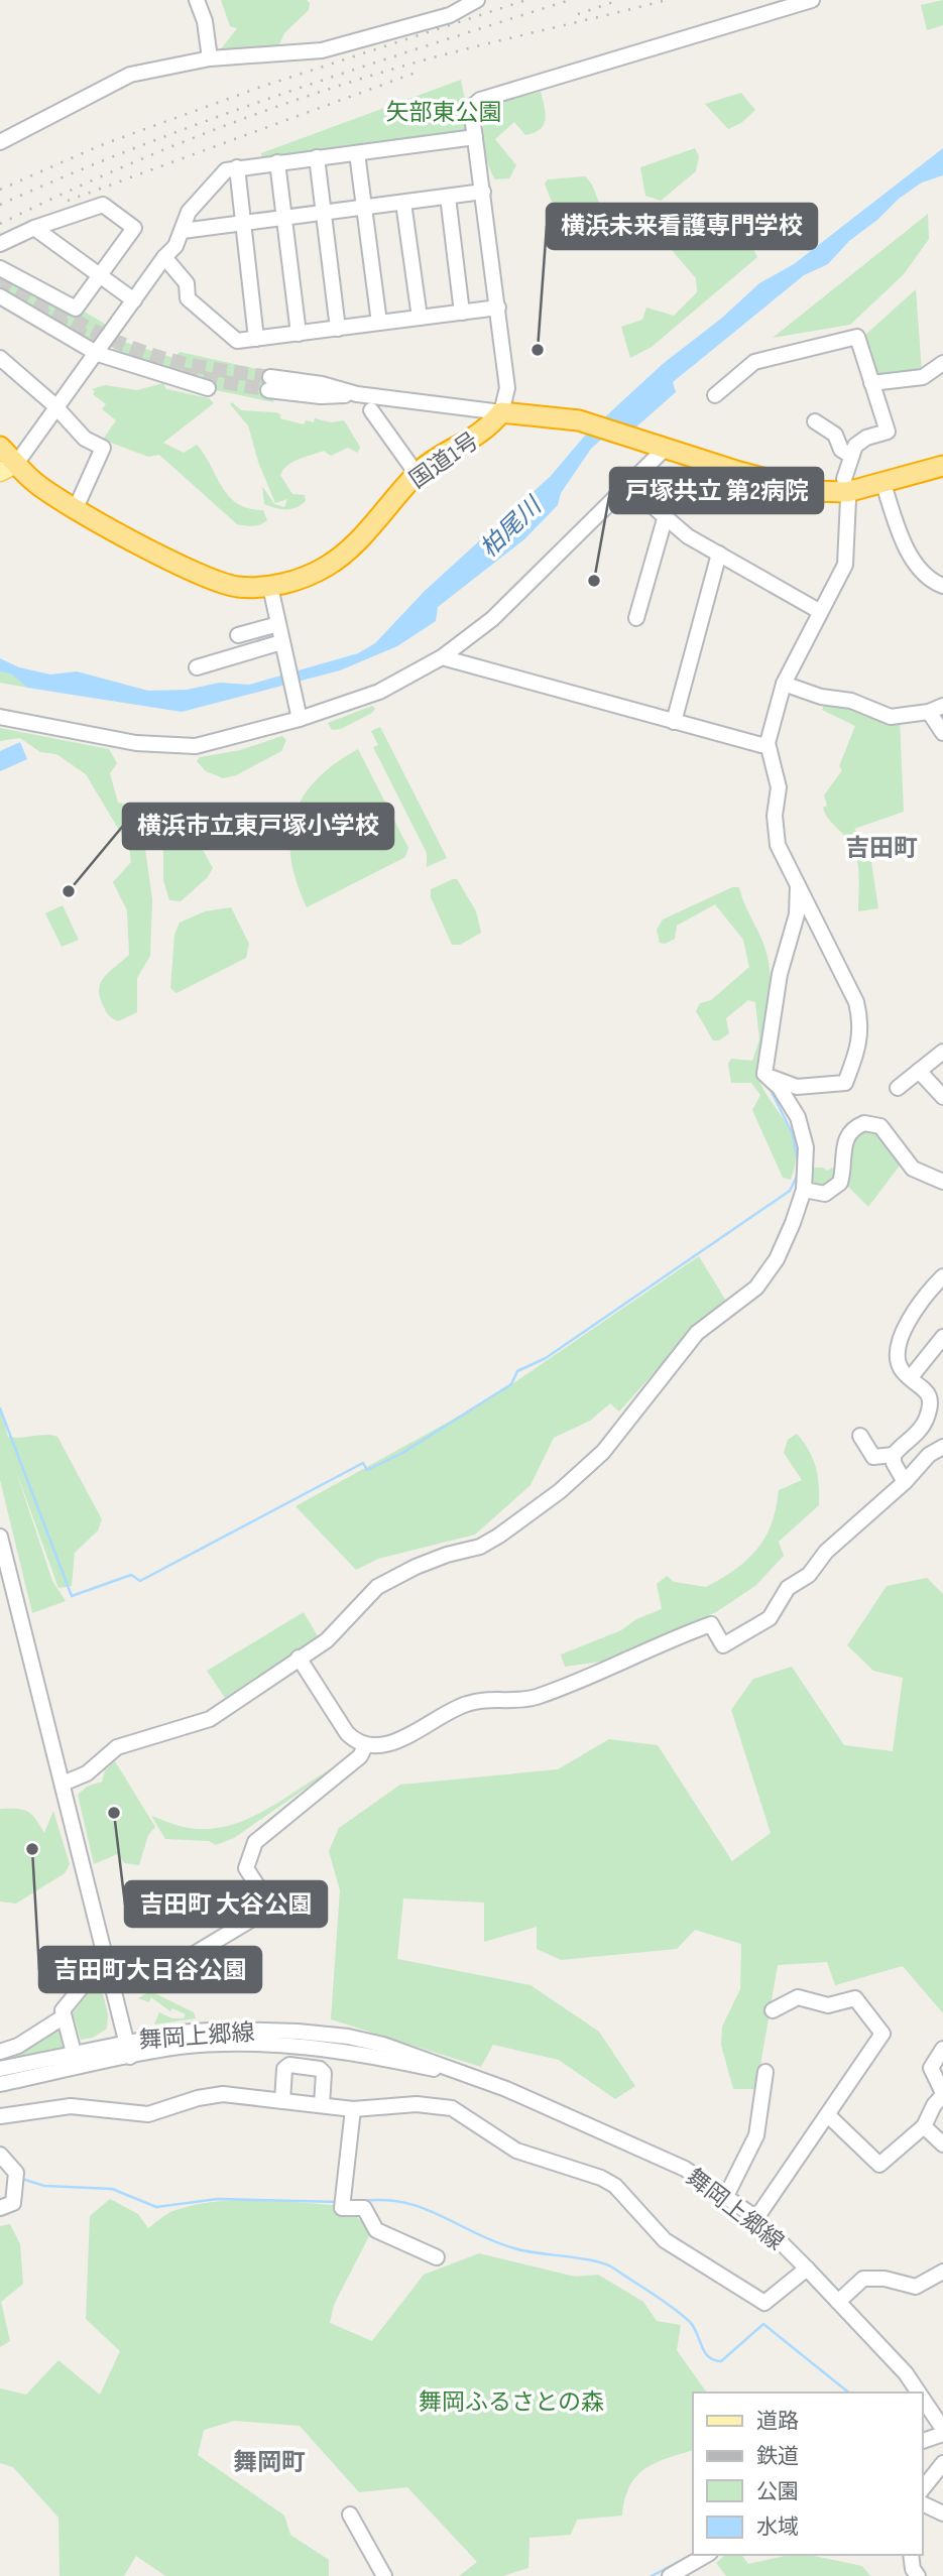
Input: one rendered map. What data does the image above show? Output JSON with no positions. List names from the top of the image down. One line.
{"streets":{"highway":["国道1号"],"street":["舞岡上郷線"]},"districts":["吉田町","舞岡町"],"water":["柏尾川"],"parks":["矢部東公園","舞岡ふるさとの森"],"places":["横浜未来看護専門学校","戸塚共立 第2病院","横浜市立東戸塚小学校","吉田町 大谷公園","吉田町大日谷公園"],"legend":["道路","鉄道","公園","水域"]}
